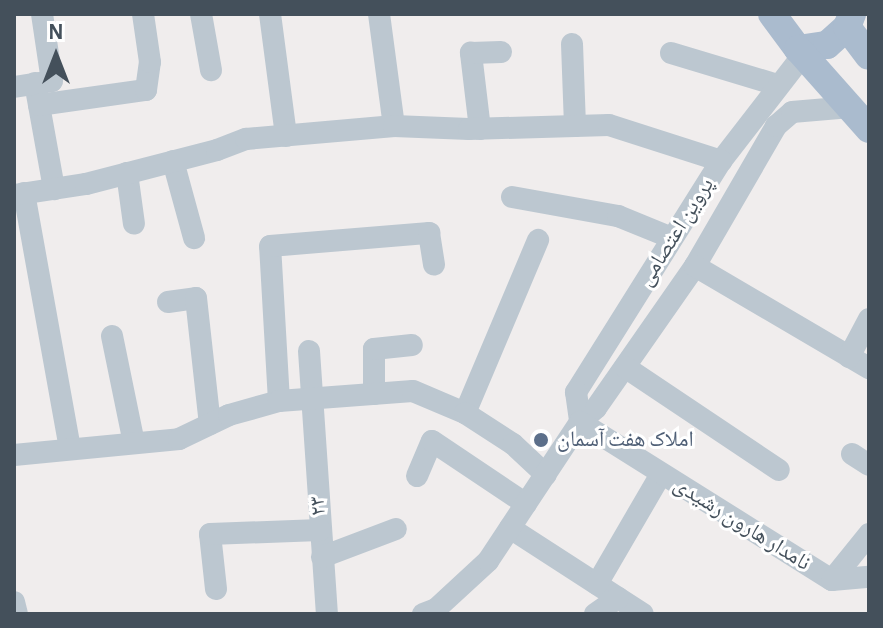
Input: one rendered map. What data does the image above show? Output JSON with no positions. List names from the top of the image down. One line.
{"streets":{"street":["پروین اعتصامی","۲۳","نامدار هارون رشیدی"]},"crossings":[["پروین اعتصامی","نامدار هارون رشیدی"]],"places":["املاک هفت آسمان"],"north":"top"}
